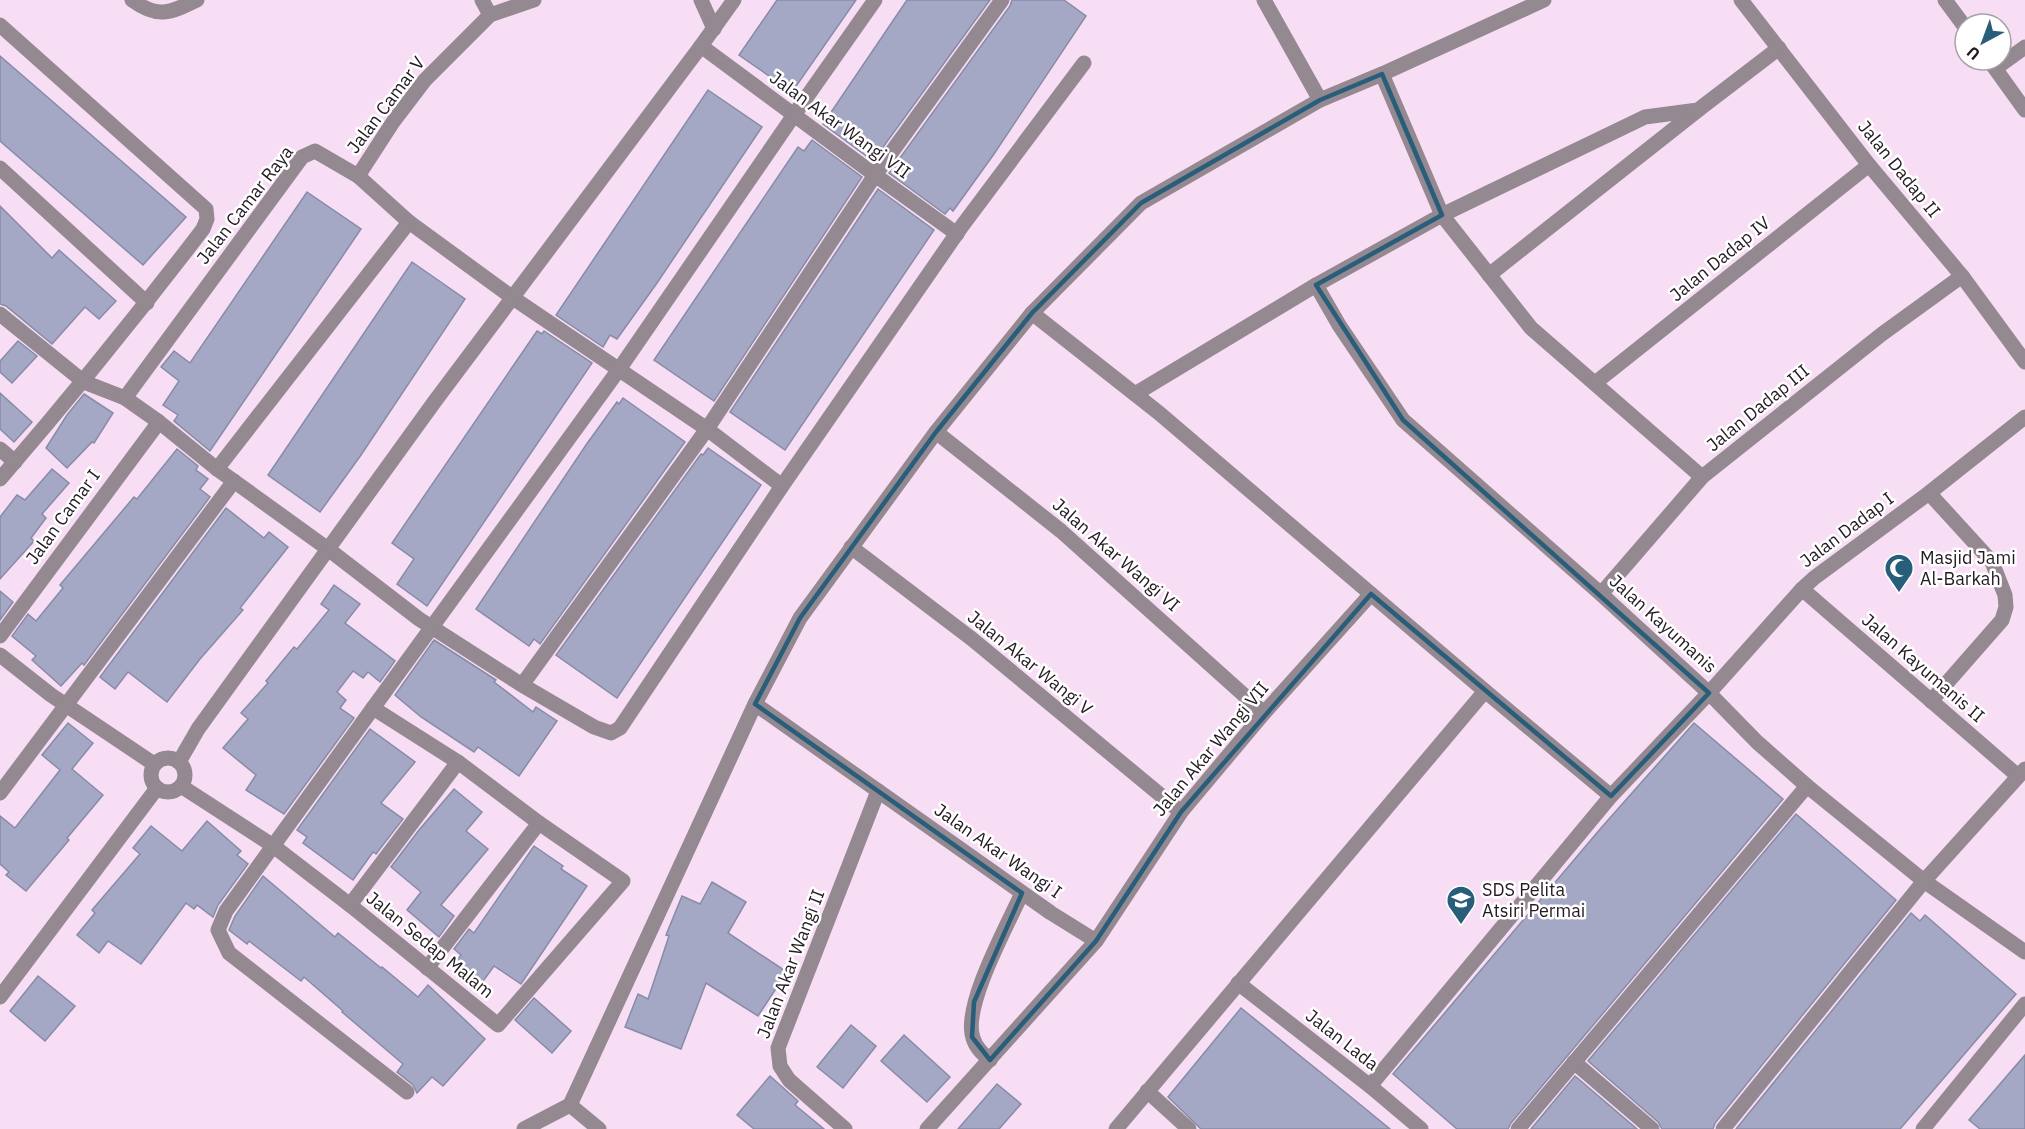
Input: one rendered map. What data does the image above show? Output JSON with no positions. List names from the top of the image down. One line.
{"streets":{"street":["Jalan Camar V","Jalan Akar Wangi VII","Jalan Dadap II","Jalan Camar Raya","Jalan Dadap IV","Jalan Dadap III","Jalan Camar I","Jalan Dadap I","Jalan Akar Wangi VI","Jalan Kayumanis","Jalan Akar Wangi V","Jalan Kayumanis II","Jalan Akar Wangi I","Jalan Sedap Malam","Jalan Akar Wangi II","Jalan Lada"]},"crossings":[["Jalan Camar V","Jalan Camar Raya"],["Jalan Akar Wangi VII","Jalan Akar Wangi VI"],["Jalan Akar Wangi VII","Jalan Akar Wangi V"],["Jalan Akar Wangi VII","Jalan Akar Wangi I"],["Jalan Dadap II","Jalan Dadap IV"],["Jalan Dadap II","Jalan Dadap III"],["Jalan Dadap III","Jalan Kayumanis"],["Jalan Dadap I","Jalan Kayumanis"],["Jalan Dadap I","Jalan Kayumanis II"],["Jalan Dadap I","Jalan Lada"],["Jalan Akar Wangi I","Jalan Akar Wangi II"]],"places":{"mosque":["Masjid Jami Al-Barkah"],"school or university":["SDS Pelita Atsiri Permai"]},"north":"bottom left"}
